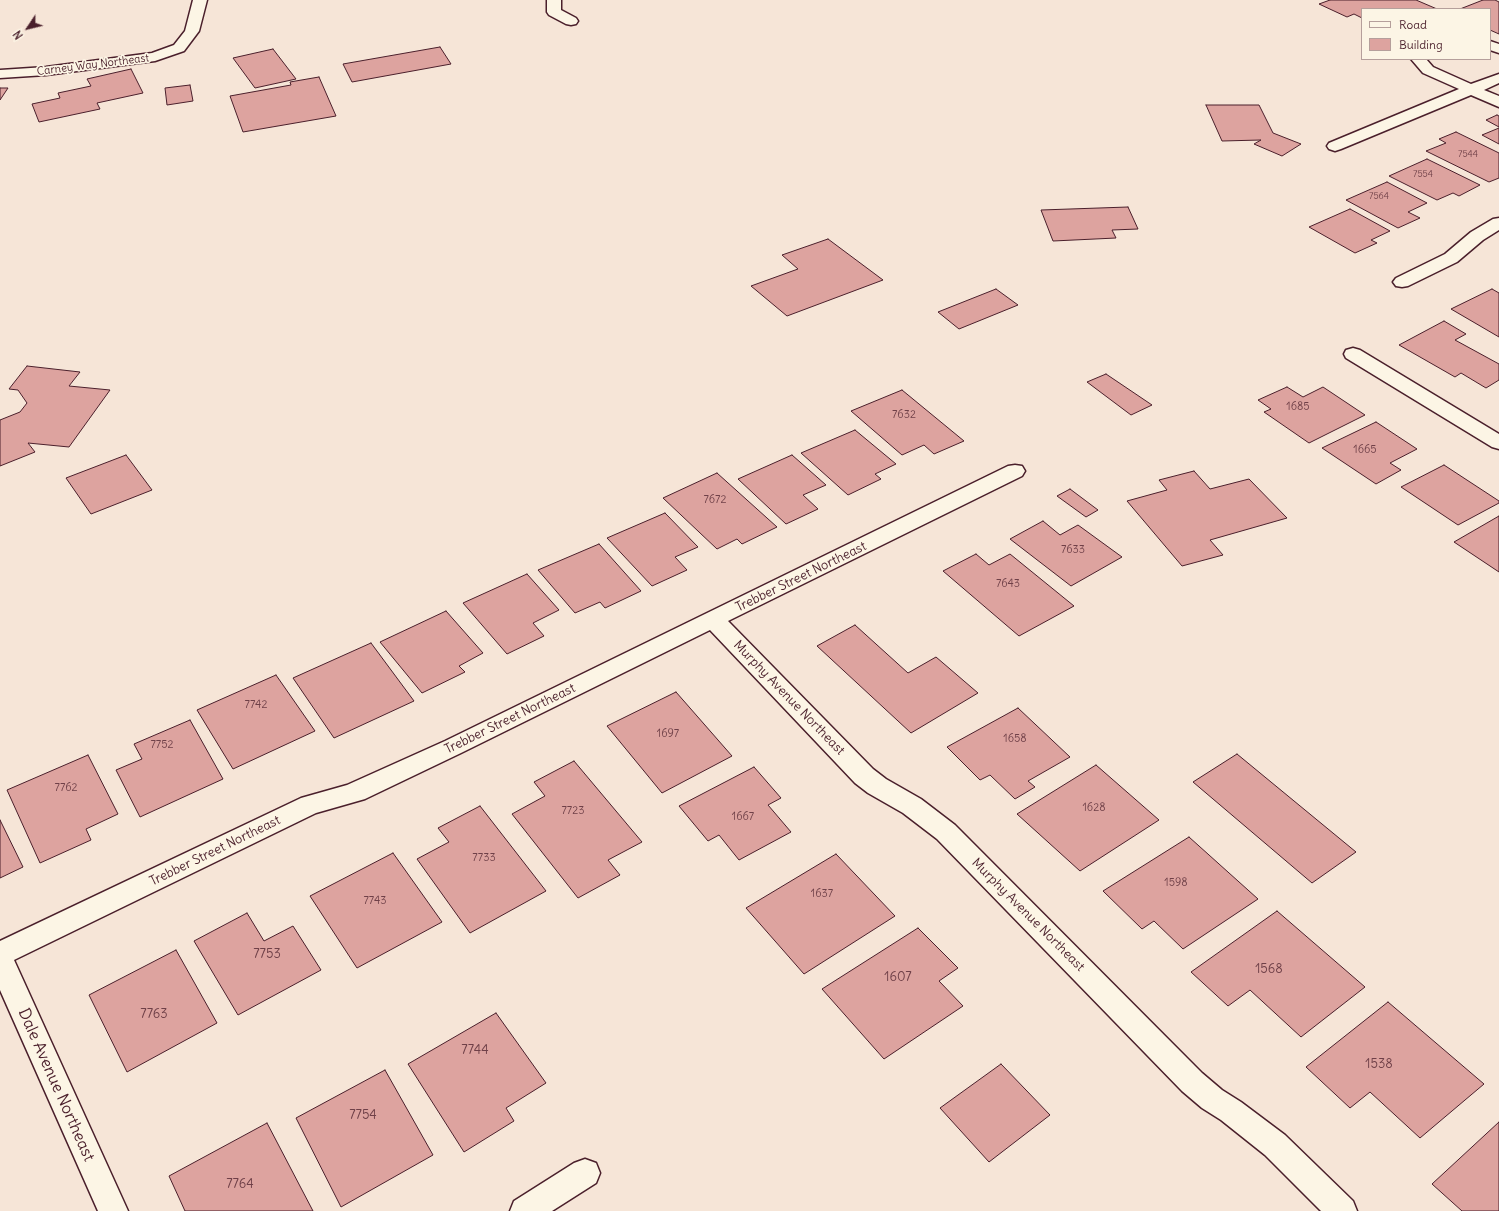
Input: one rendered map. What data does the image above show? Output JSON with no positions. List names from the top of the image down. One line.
{"streets":{"street":["Carney Way Northeast","Trebber Street Northeast","Murphy Avenue Northeast","Dale Avenue Northeast"]},"crossings":[["Trebber Street Northeast","Murphy Avenue Northeast"]],"house_numbers":["7544","7554","7564","1685","7632","1665","7672","7633","7643","7742","1697","1658","7752","7762","1628","7723","1667","7733","1598","1637","7743","7753","1568","1607","7763","7744","1538","7754","7764"],"legend":["Road","Building"],"north":"bottom left"}
